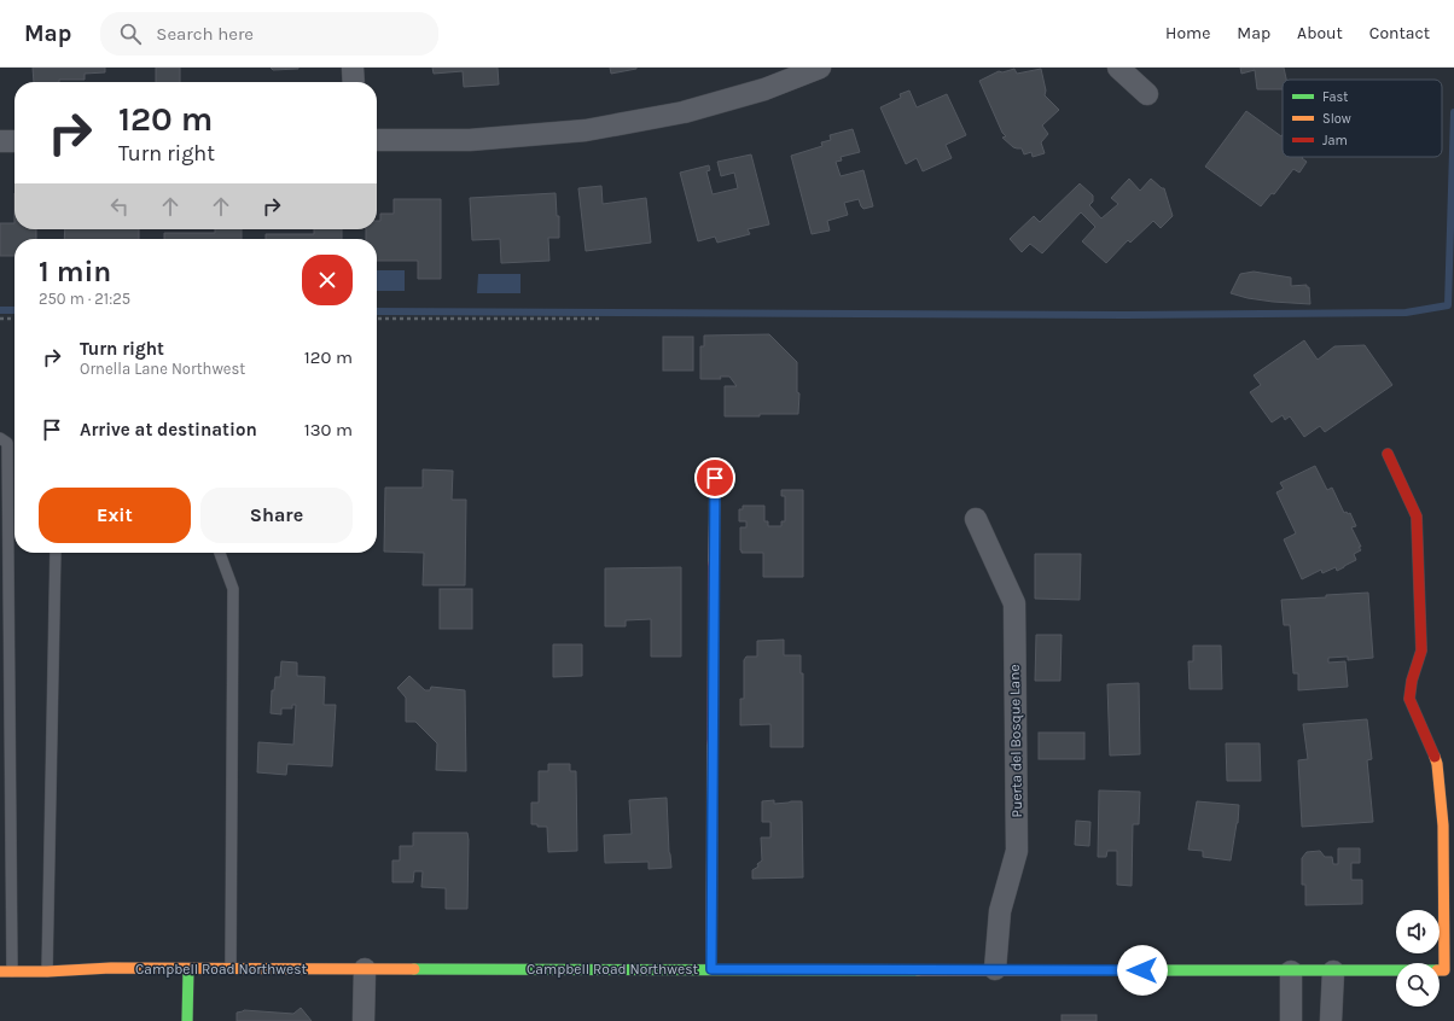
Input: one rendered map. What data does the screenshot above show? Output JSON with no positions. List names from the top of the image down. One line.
{"streets":{"street":["Puerta del Bosque Lane","Campbell Road Northwest"]},"crossings":[["Puerta del Bosque Lane","Campbell Road Northwest"]],"legend":["Fast","Slow","Jam"],"page":{"header":"Map","search":"Search here","nav":["Home","Map","About","Contact"],"turn":["120 m","Turn right"],"heading":["1 min","250 m · 21:25"],"list":[{"name":"Turn right","note":"Ornella Lane Northwest","value":"120 m"},{"name":"Arrive at destination","value":"130 m"}],"buttons":["Exit","Share"]}}
